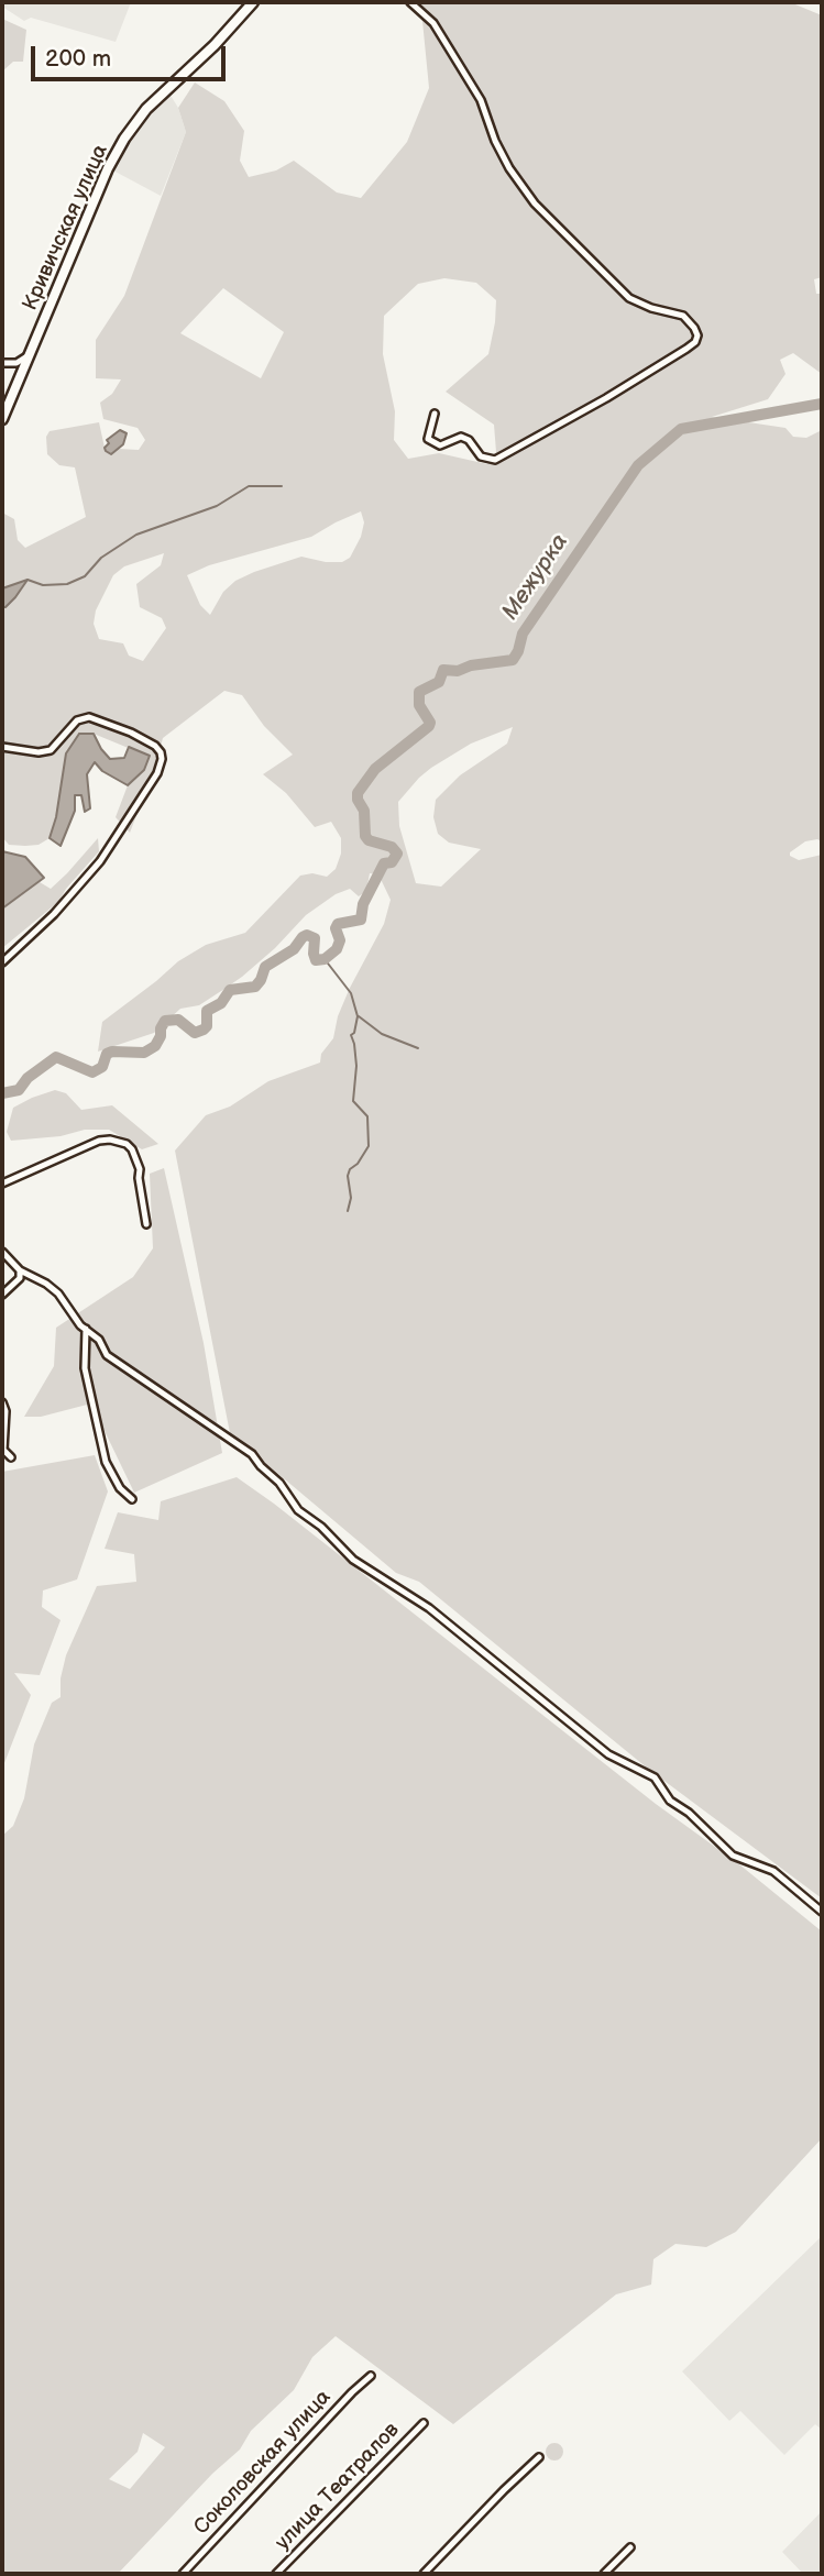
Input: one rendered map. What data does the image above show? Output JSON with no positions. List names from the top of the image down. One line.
{"streets":{"street":["Кривичская улица","Соколовская улица","улица Театралов"]},"water":["Межурка"],"scale_bar":"200 m"}
